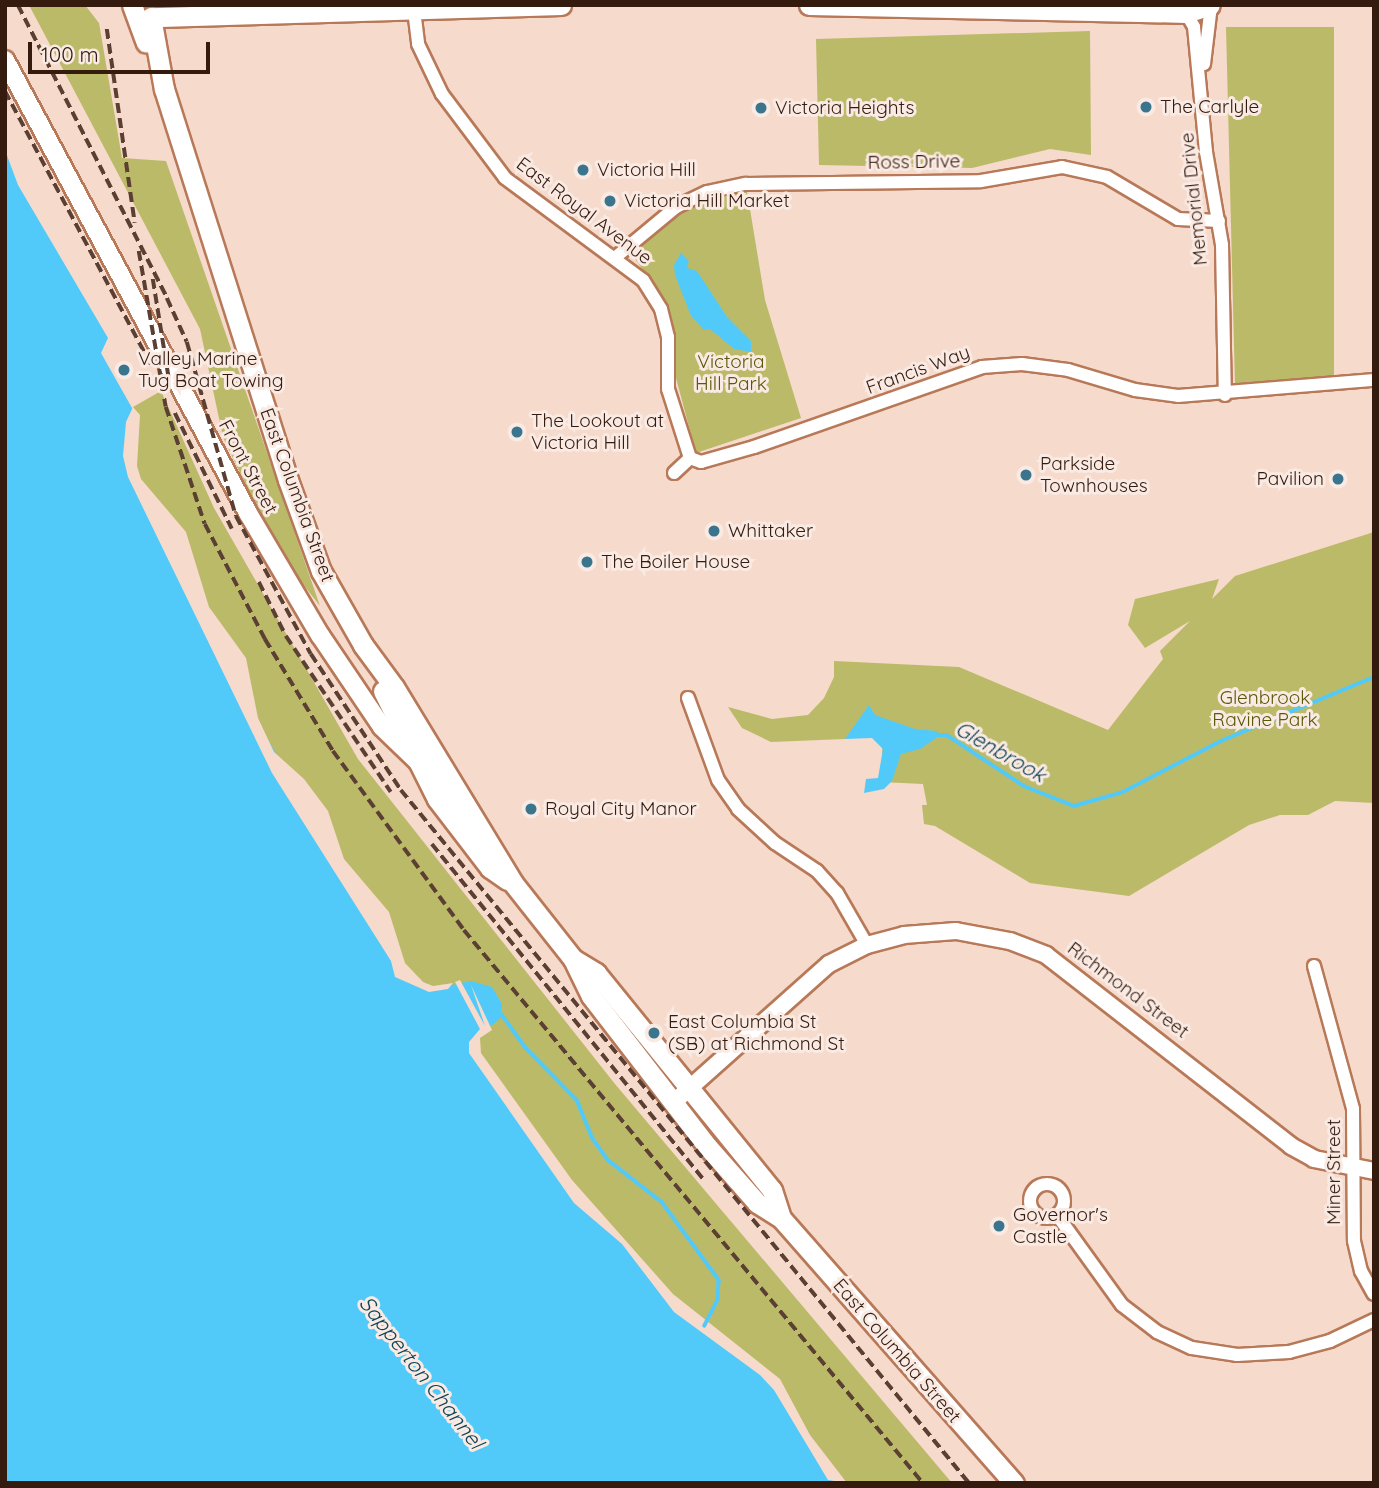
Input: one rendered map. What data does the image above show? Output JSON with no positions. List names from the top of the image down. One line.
{"streets":{"main road":["Front Street","East Columbia Street"],"street":["Ross Drive","Memorial Drive","East Royal Avenue","Francis Way","Richmond Street","Miner Street"]},"crossings":[["Ross Drive","Memorial Drive"],["Ross Drive","East Royal Avenue"],["Memorial Drive","Francis Way"],["East Royal Avenue","Francis Way"],["Front Street","East Columbia Street"],["East Columbia Street","Richmond Street"],["Richmond Street","Miner Street"]],"water":["Glenbrook","Sapperton Channel"],"parks":["Victoria Hill Park","Glenbrook Ravine Park"],"places":["The Carlyle","Victoria Heights","Victoria Hill","Victoria Hill Market","Valley Marine Tug Boat Towing","The Lookout at Victoria Hill","Parkside Townhouses","Pavilion","Whittaker","The Boiler House","Royal City Manor","East Columbia St (SB) at Richmond St","Governor's Castle"],"scale_bar":"100 m"}
